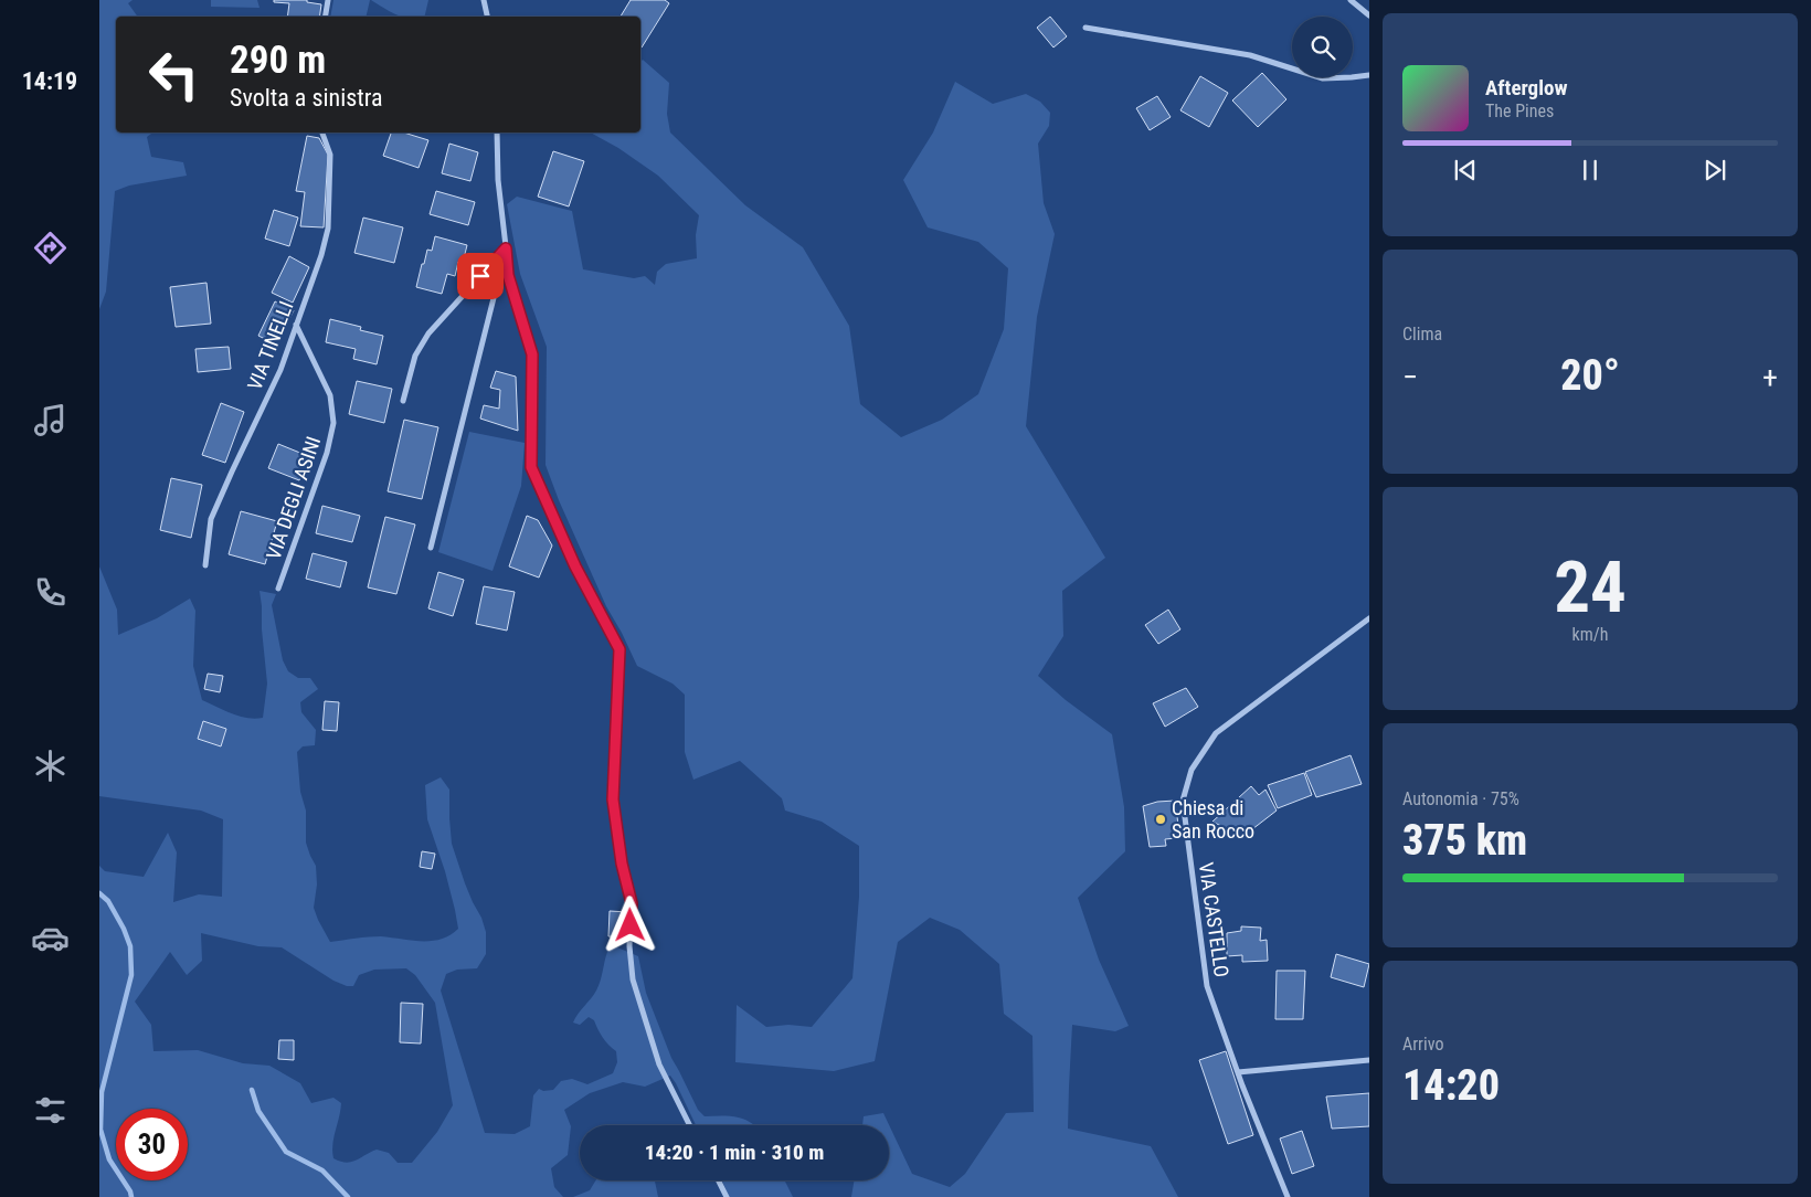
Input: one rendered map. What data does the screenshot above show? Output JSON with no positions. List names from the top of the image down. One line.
{"streets":{"street":["VIA TINELLI","VIA DEGLI ASINI","VIA CASTELLO"]},"crossings":[["VIA TINELLI","VIA DEGLI ASINI"]],"places":["Chiesa di San Rocco"],"page":{"tabs":"14:19","turn":["290 m","Svolta a sinistra"],"song":["Afterglow","The Pines"],"tile":["Clima",["24","km/h"],["Autonomia · 75%","375 km"],["Arrivo","14:20"]],"heat":["−","20°","+"],"limit":"30","trip":"14:20 · 1 min · 310 m"}}
